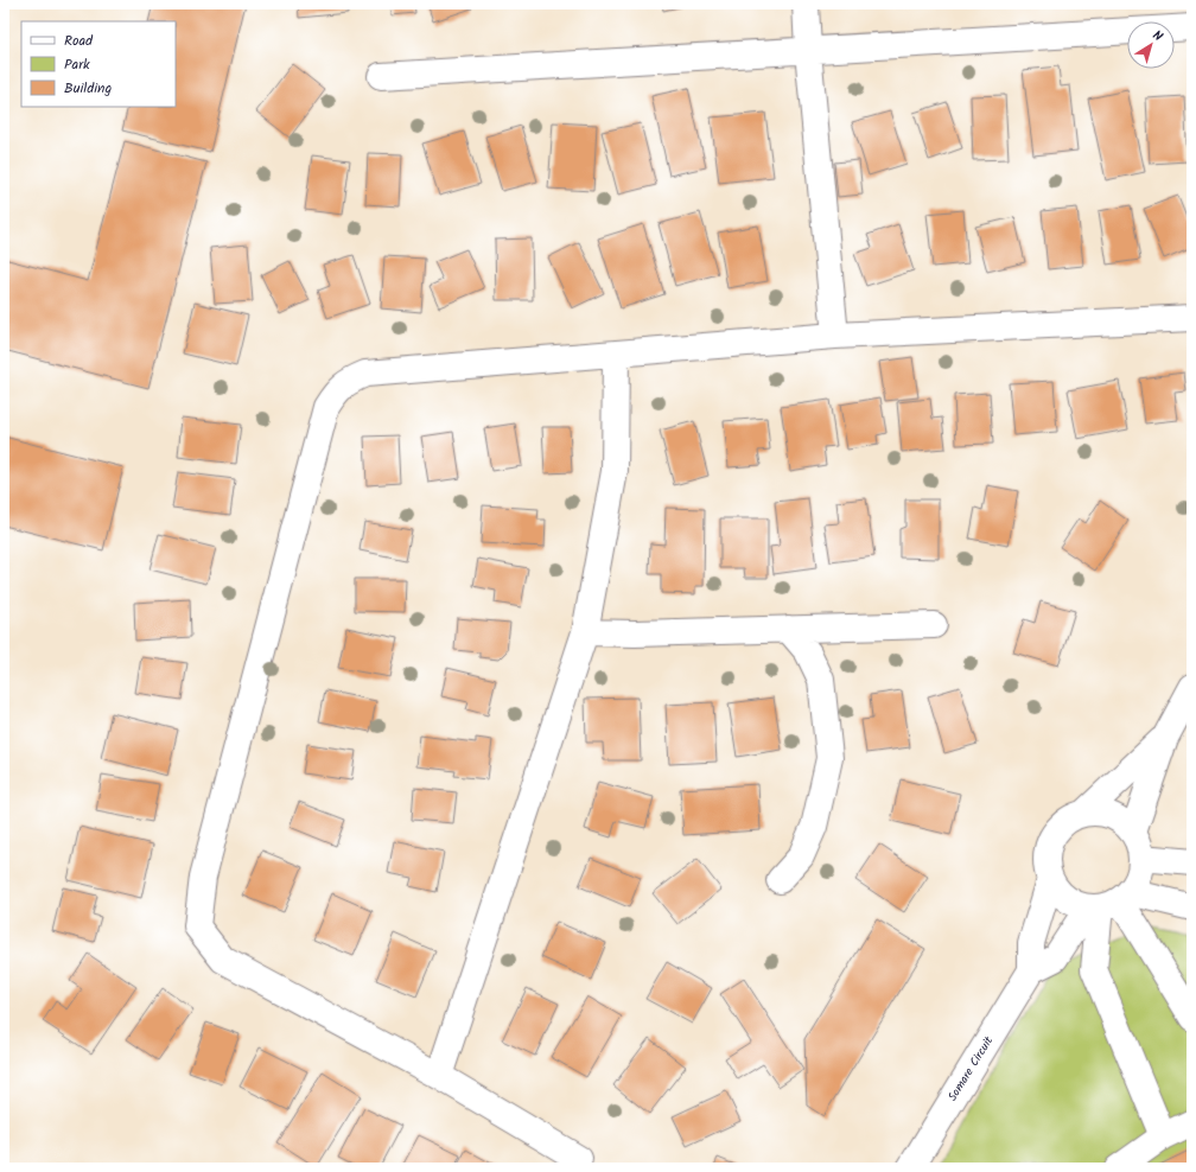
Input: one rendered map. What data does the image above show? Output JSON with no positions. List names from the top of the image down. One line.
{"streets":{"street":["Somare Circuit"]},"legend":["Road","Park","Building"],"north":"top right"}
